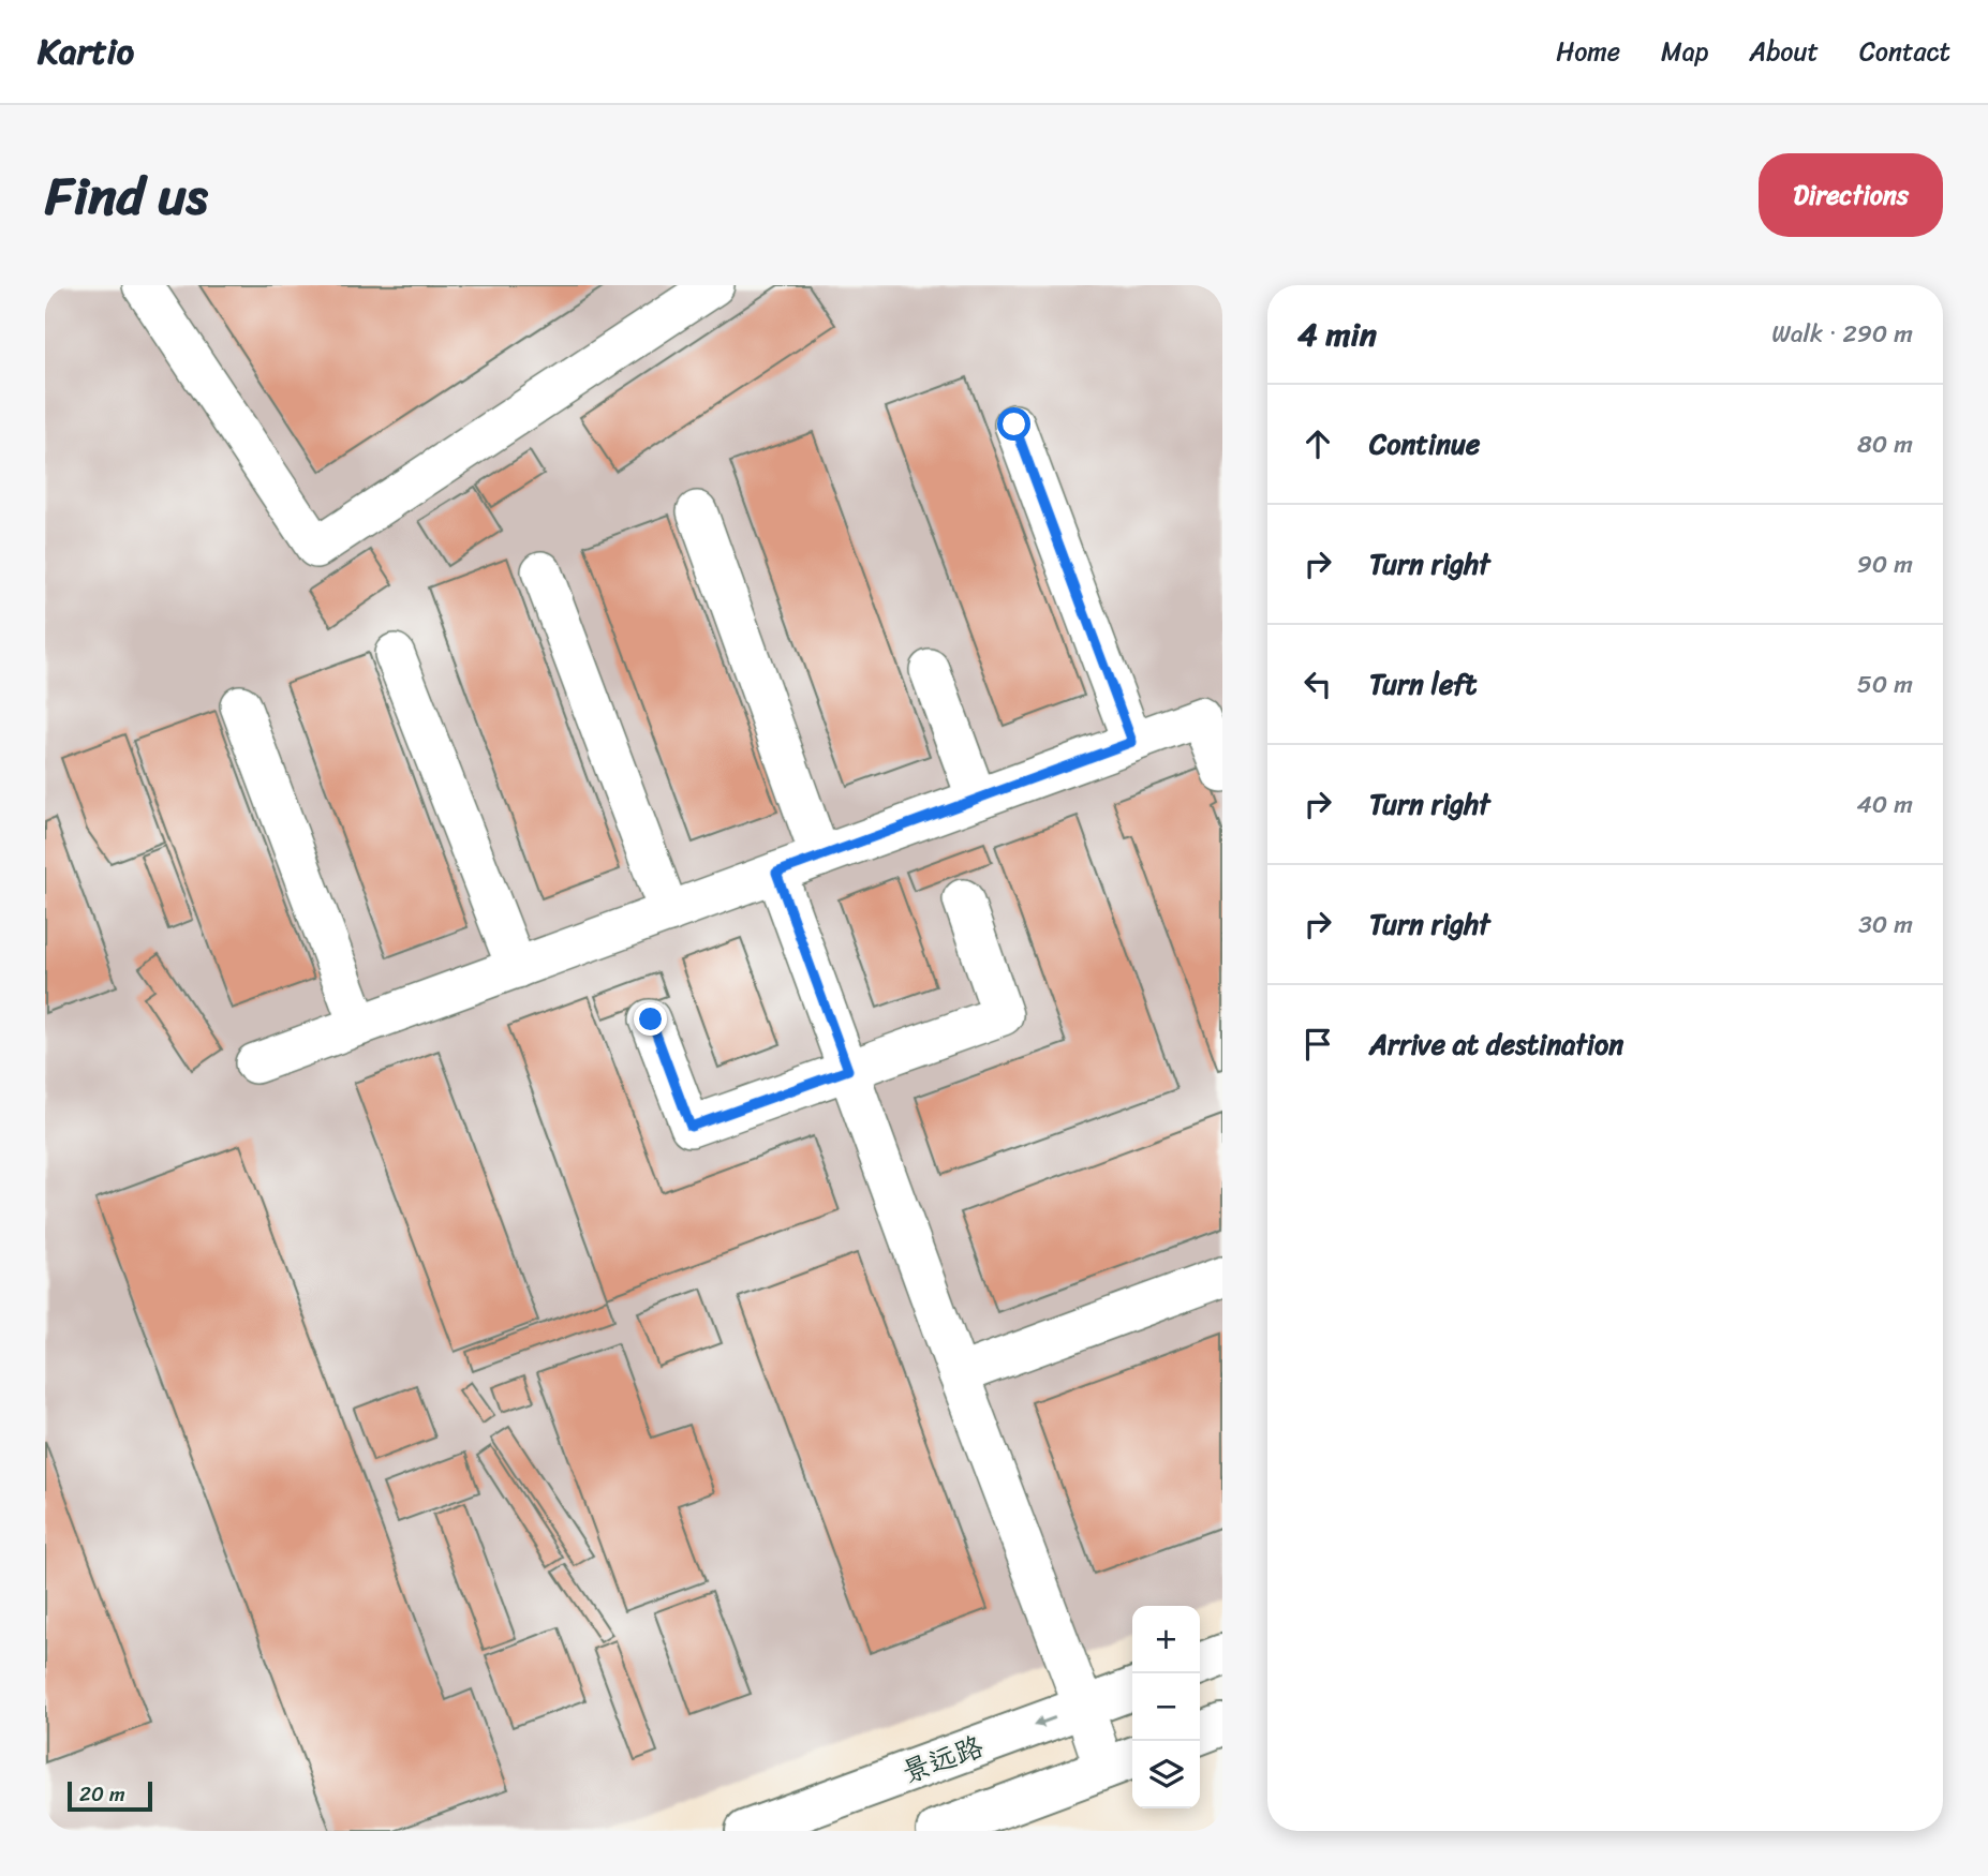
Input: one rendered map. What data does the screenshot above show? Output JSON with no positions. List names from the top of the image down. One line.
{"streets":{"main road":["景远路"]},"scale_bar":"20 m","page":{"header":"Kartio","nav":["Home","Map","About","Contact"],"title":"Find us","buttons":"Directions","heading":["4 min","Walk · 290 m"],"list":[["Continue","80 m"],["Turn right","90 m"],["Turn left","50 m"],["Turn right","40 m"],["Turn right","30 m"],"Arrive at destination"],"map_buttons":["+","−"],"scale":"20 m"}}
